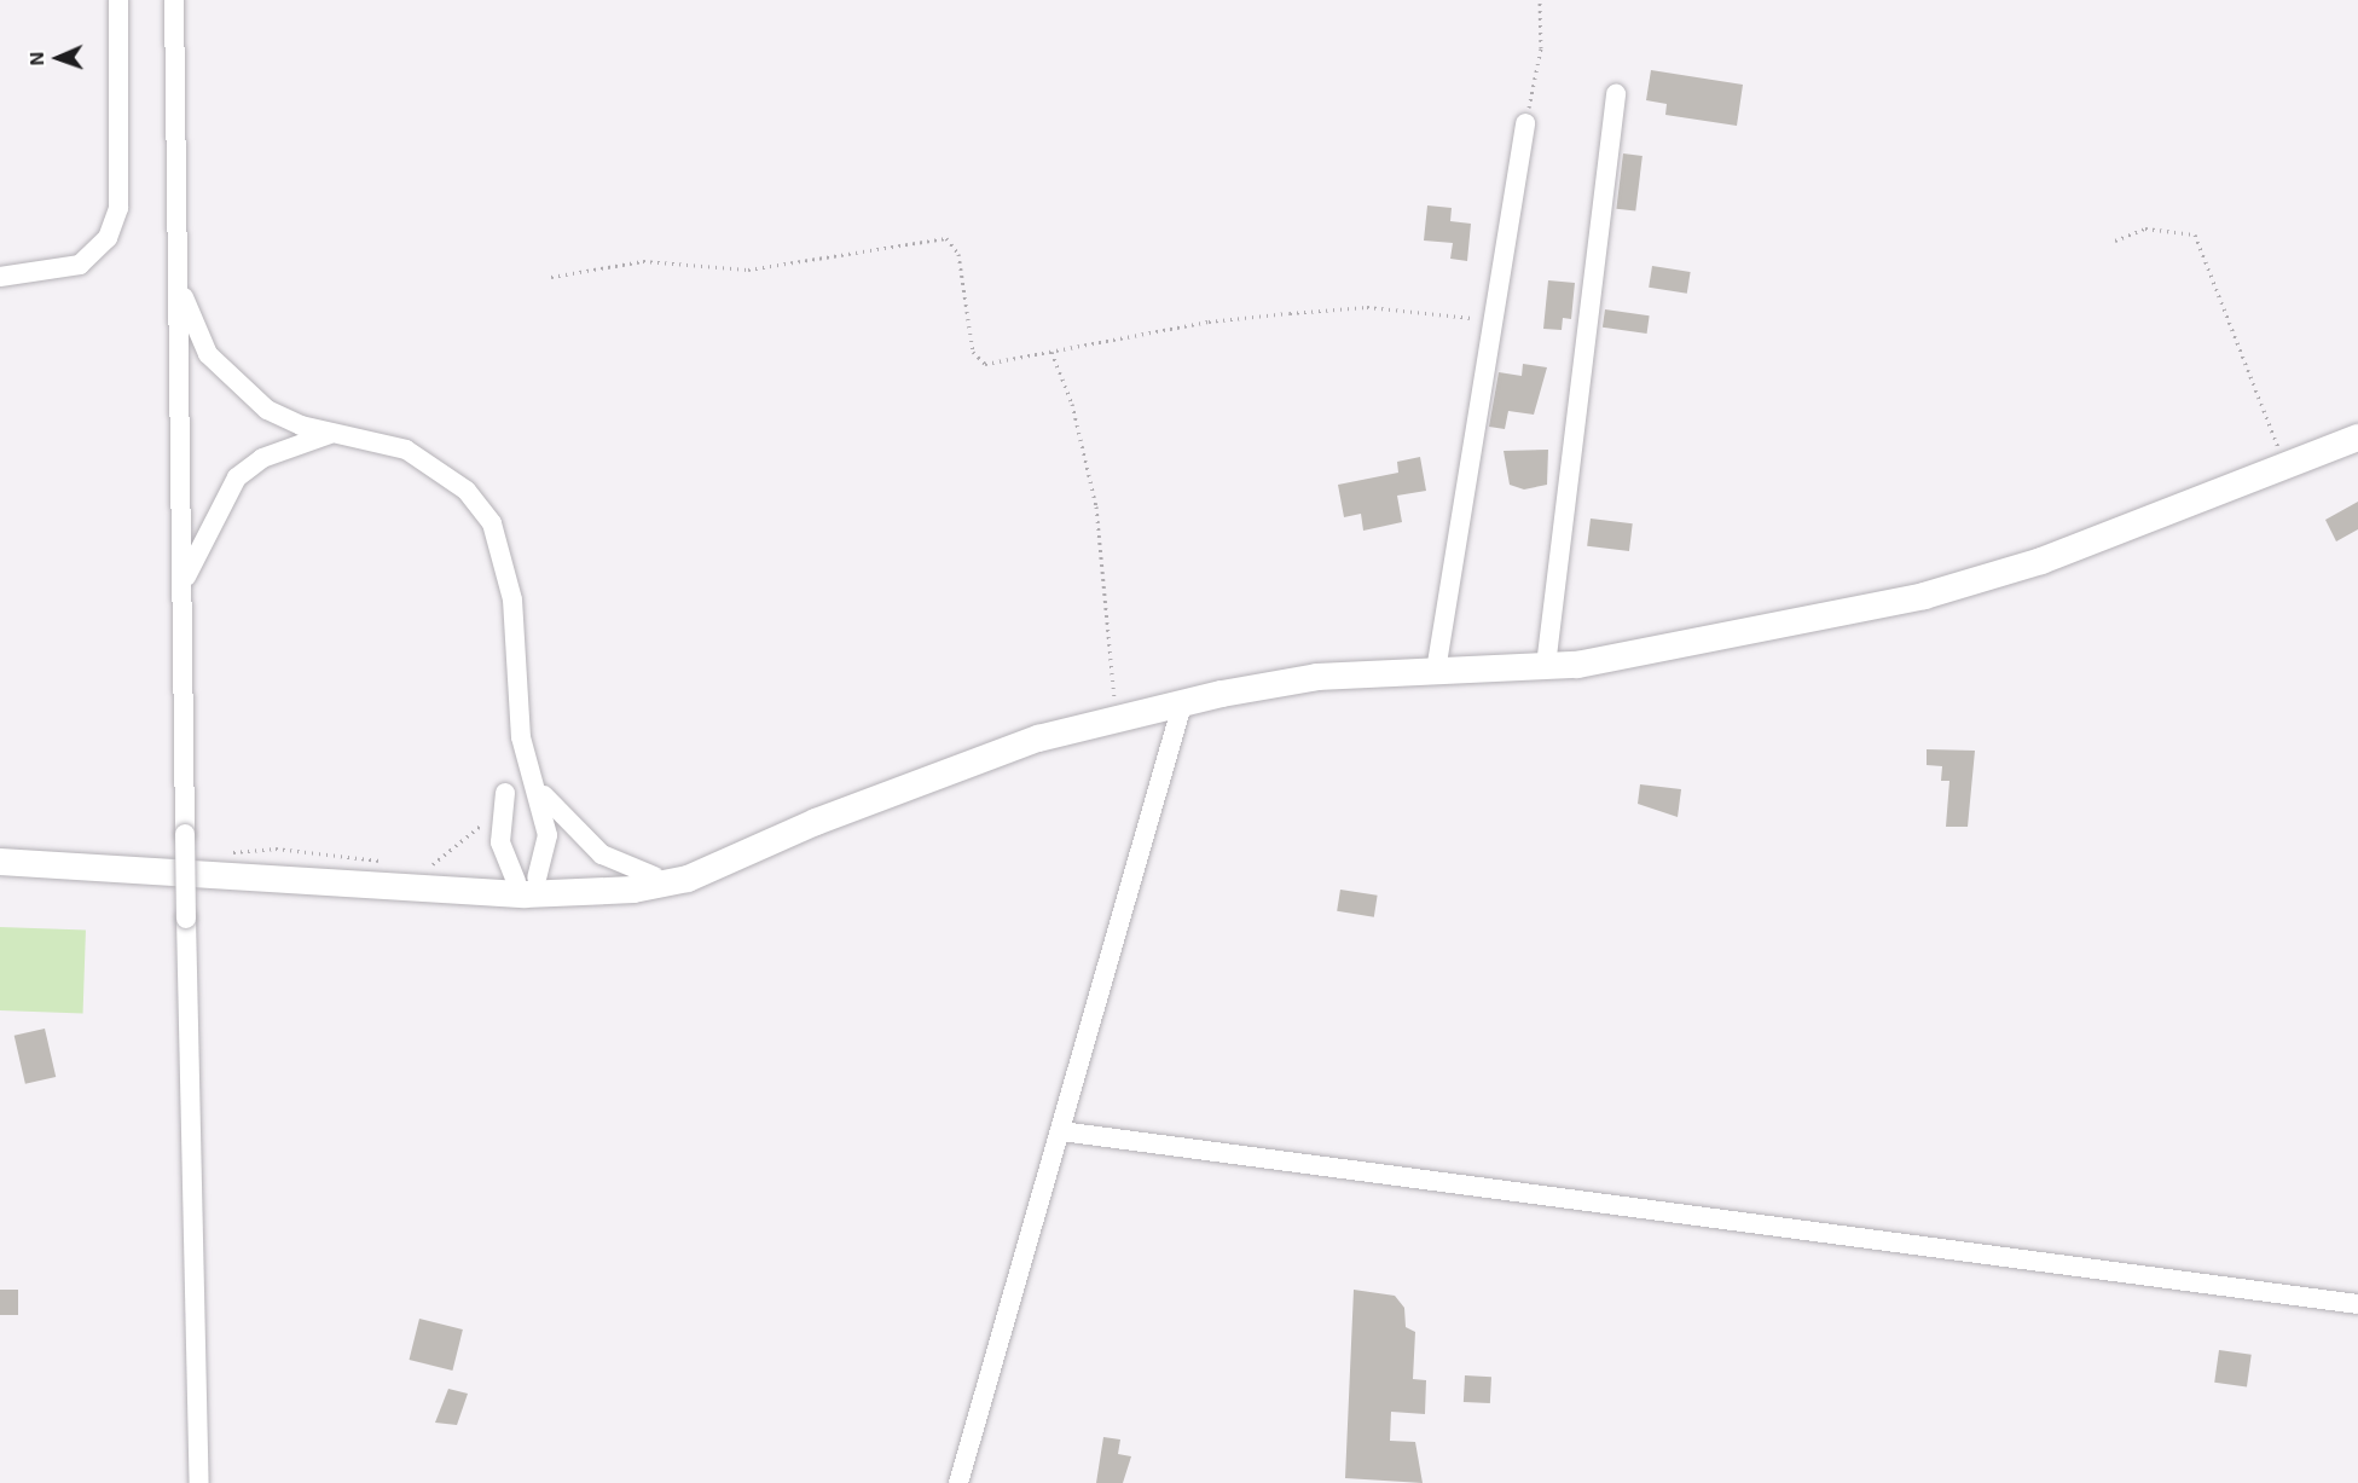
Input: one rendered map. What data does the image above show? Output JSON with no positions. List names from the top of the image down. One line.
{"north":"left"}
